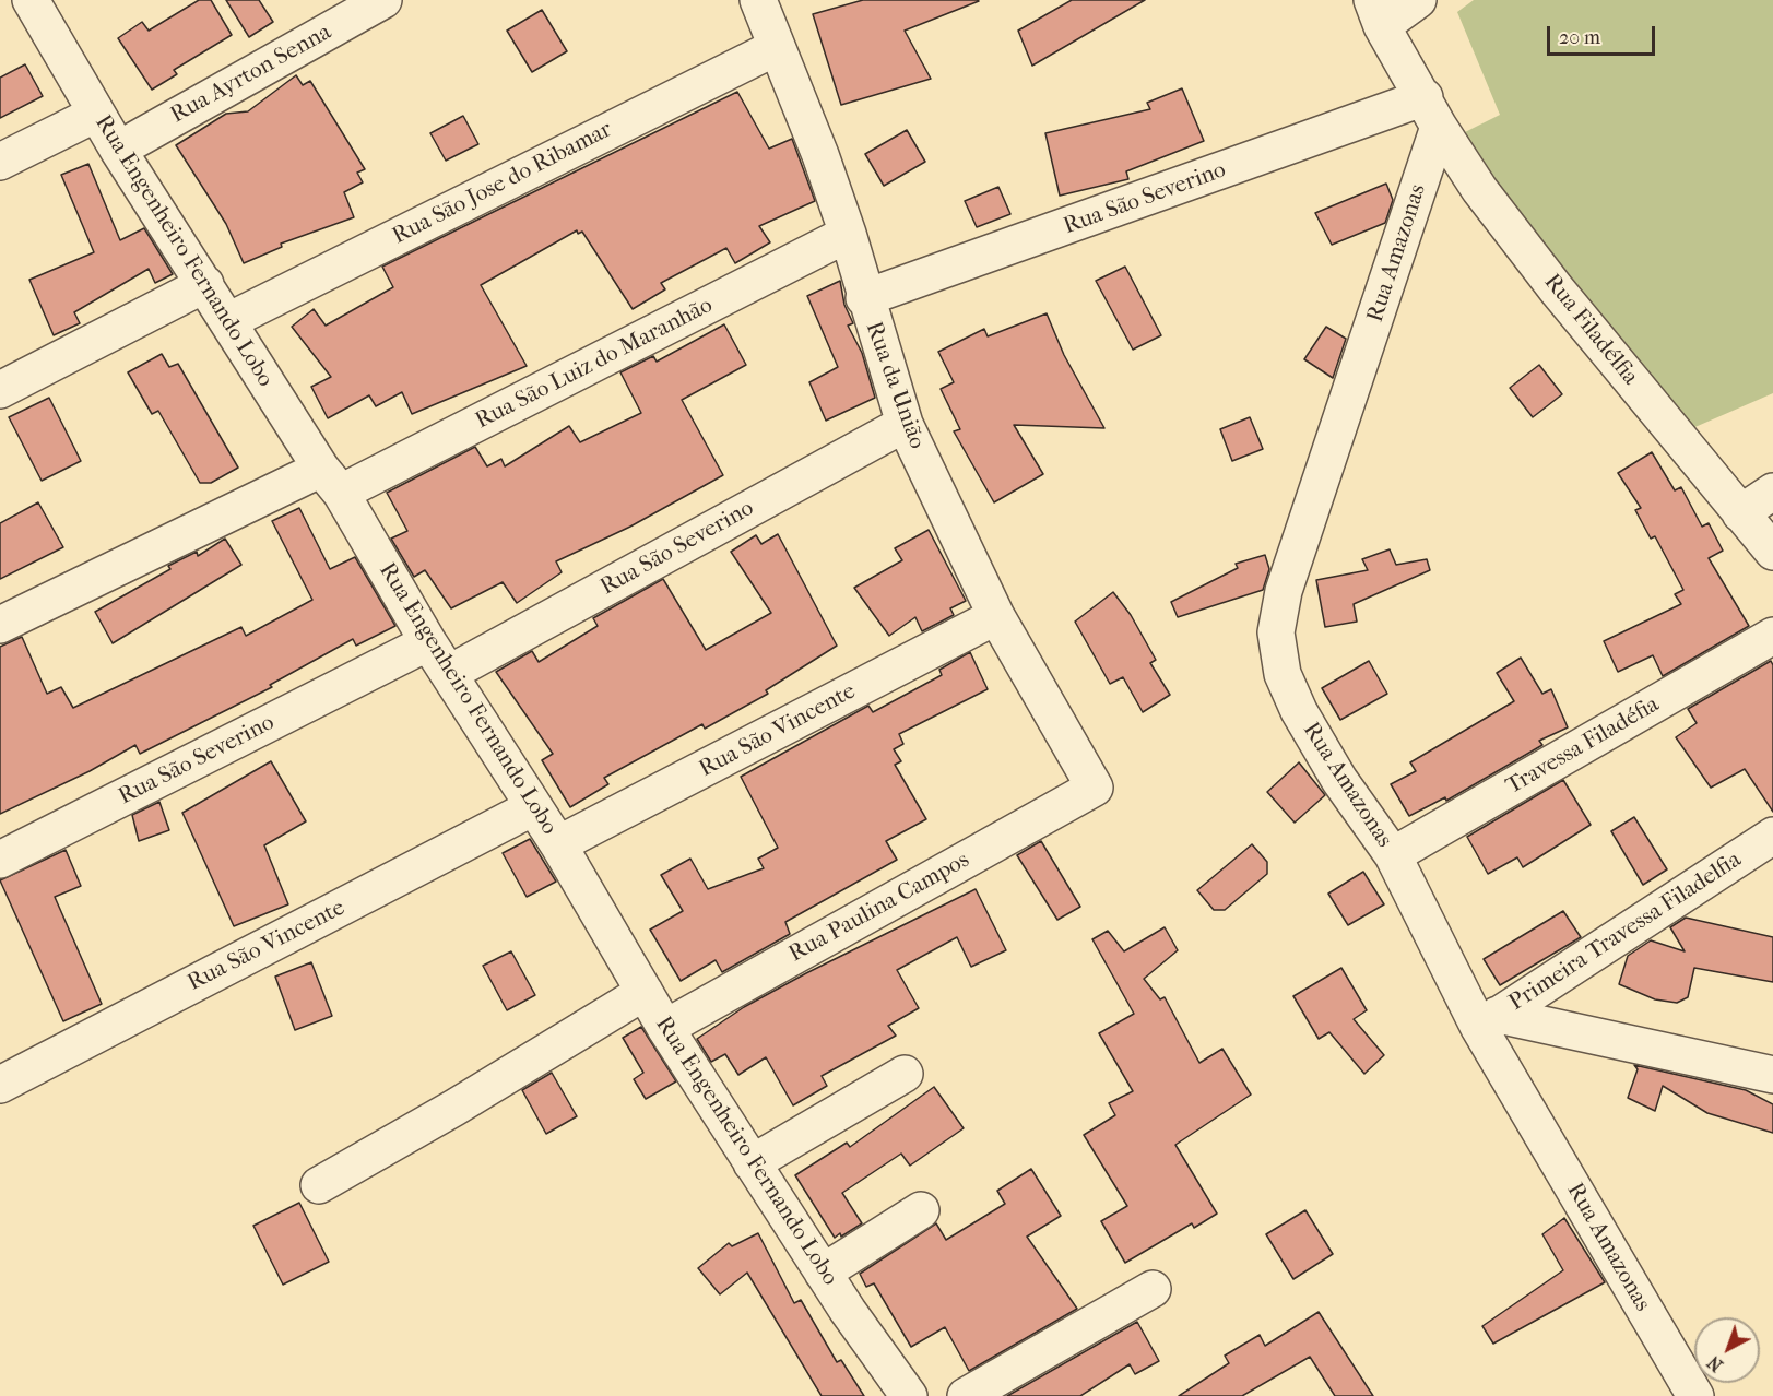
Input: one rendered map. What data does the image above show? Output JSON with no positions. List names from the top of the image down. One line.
{"streets":{"street":["Rua Ayrton Senna","Rua São Jose do Ribamar","Rua São Severino","Rua Engenheiro Fernando Lobo","Rua Amazonas","Rua Filadélfia","Rua São Luiz do Maranhão","Rua da União","Rua São Vincente","Travessa Filadéfia","Rua Paulina Campos","Primeira Travessa Filadelfia"]},"crossings":[["Rua Ayrton Senna","Rua Engenheiro Fernando Lobo"],["Rua São Jose do Ribamar","Rua Engenheiro Fernando Lobo"],["Rua São Jose do Ribamar","Rua da União"],["Rua São Severino","Rua Engenheiro Fernando Lobo"],["Rua São Severino","Rua Amazonas"],["Rua São Severino","Rua Filadélfia"],["Rua São Severino","Rua da União"],["Rua Engenheiro Fernando Lobo","Rua São Luiz do Maranhão"],["Rua Engenheiro Fernando Lobo","Rua São Vincente"],["Rua Engenheiro Fernando Lobo","Rua Paulina Campos"],["Rua Amazonas","Rua Filadélfia"],["Rua Amazonas","Travessa Filadéfia"],["Rua Amazonas","Primeira Travessa Filadelfia"],["Rua São Luiz do Maranhão","Rua da União"],["Rua da União","Rua São Vincente"],["Rua da União","Rua Paulina Campos"]],"scale_bar":"20 m","north":"bottom left"}
